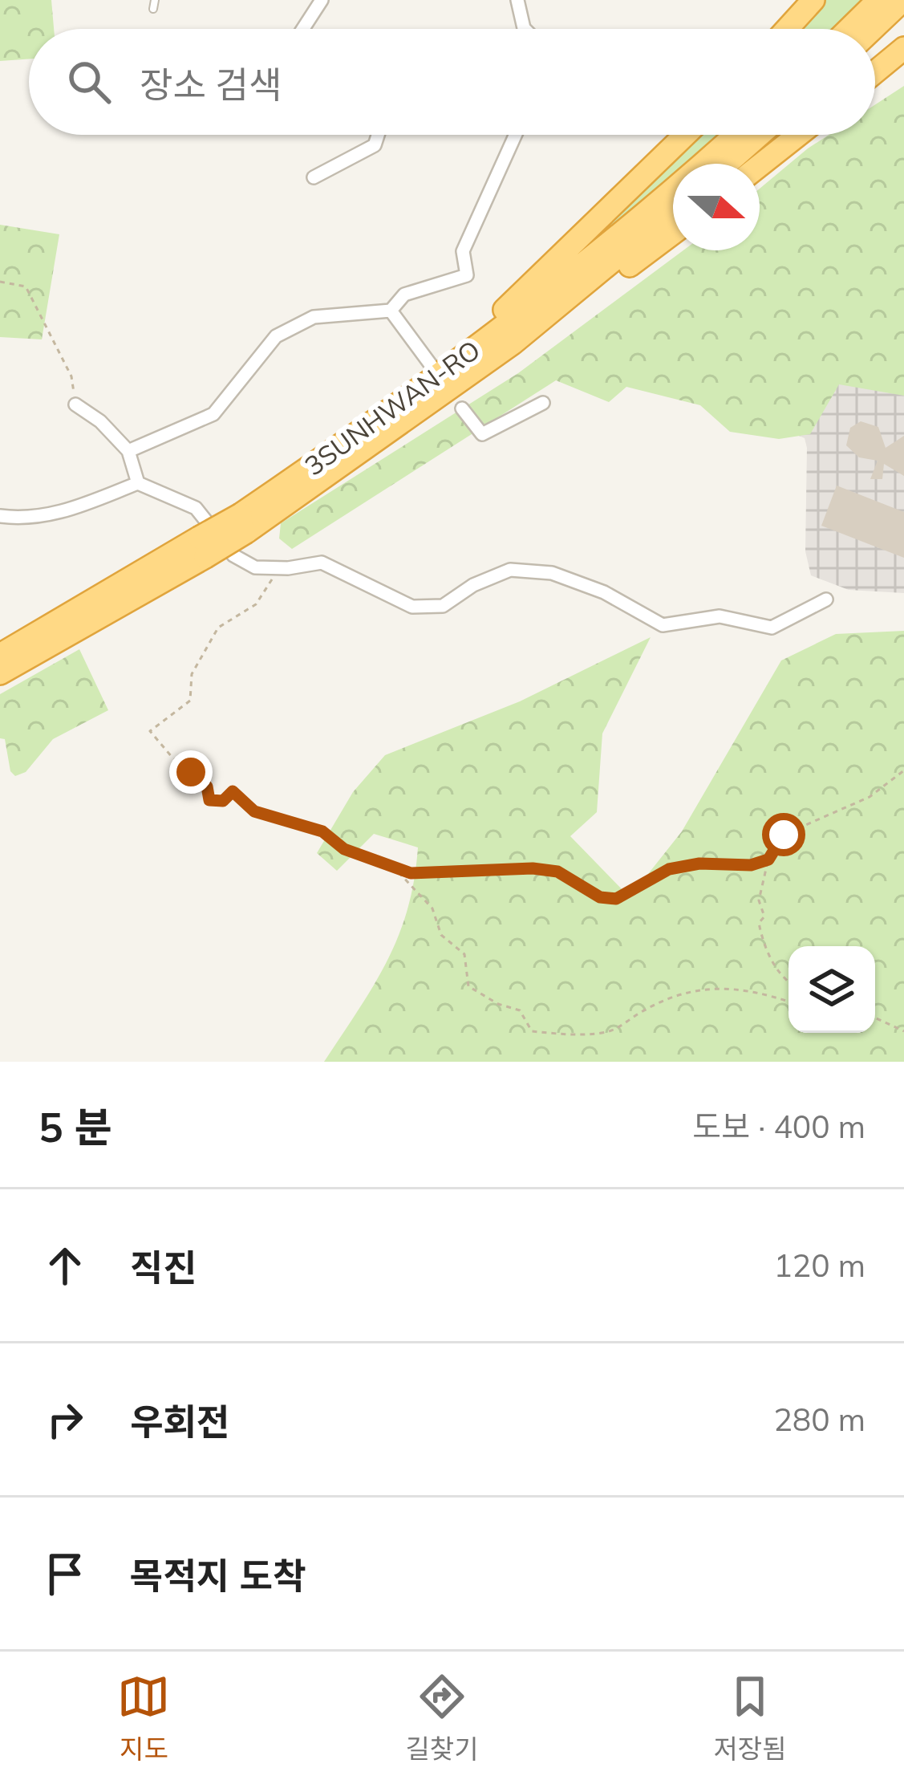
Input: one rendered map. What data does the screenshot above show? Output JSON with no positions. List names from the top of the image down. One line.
{"streets":{"highway":["3SUNHWAN-RO"]},"north":"right","page":{"search":"장소 검색","heading":["5 분","도보 · 400 m"],"list":[["직진","120 m"],["우회전","280 m"],"목적지 도착"],"nav":["지도","길찾기","저장됨"]}}
